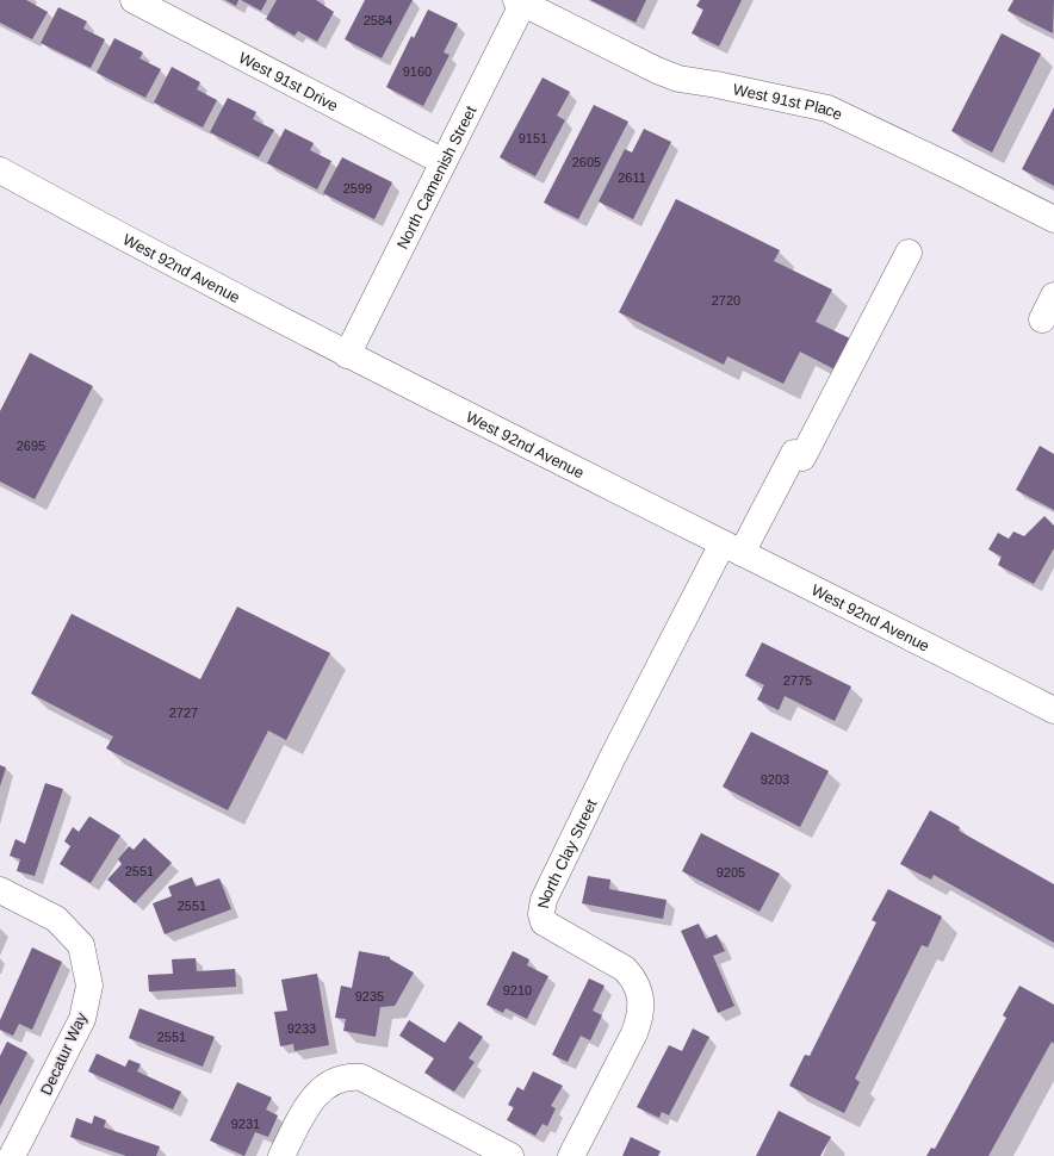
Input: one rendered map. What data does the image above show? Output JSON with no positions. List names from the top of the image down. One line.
{"streets":{"street":["West 91st Drive","West 91st Place","North Camenish Street","West 92nd Avenue","North Clay Street","Decatur Way"]},"crossings":[["West 91st Drive","North Camenish Street"],["West 91st Place","North Camenish Street"],["North Camenish Street","West 92nd Avenue"],["West 92nd Avenue","North Clay Street"]],"house_numbers":["2584","9160","9151","2605","2611","2599","2720","2695","2775","2727","9203","2551","9205","2551","9210","9235","9233","2551","9231"]}
